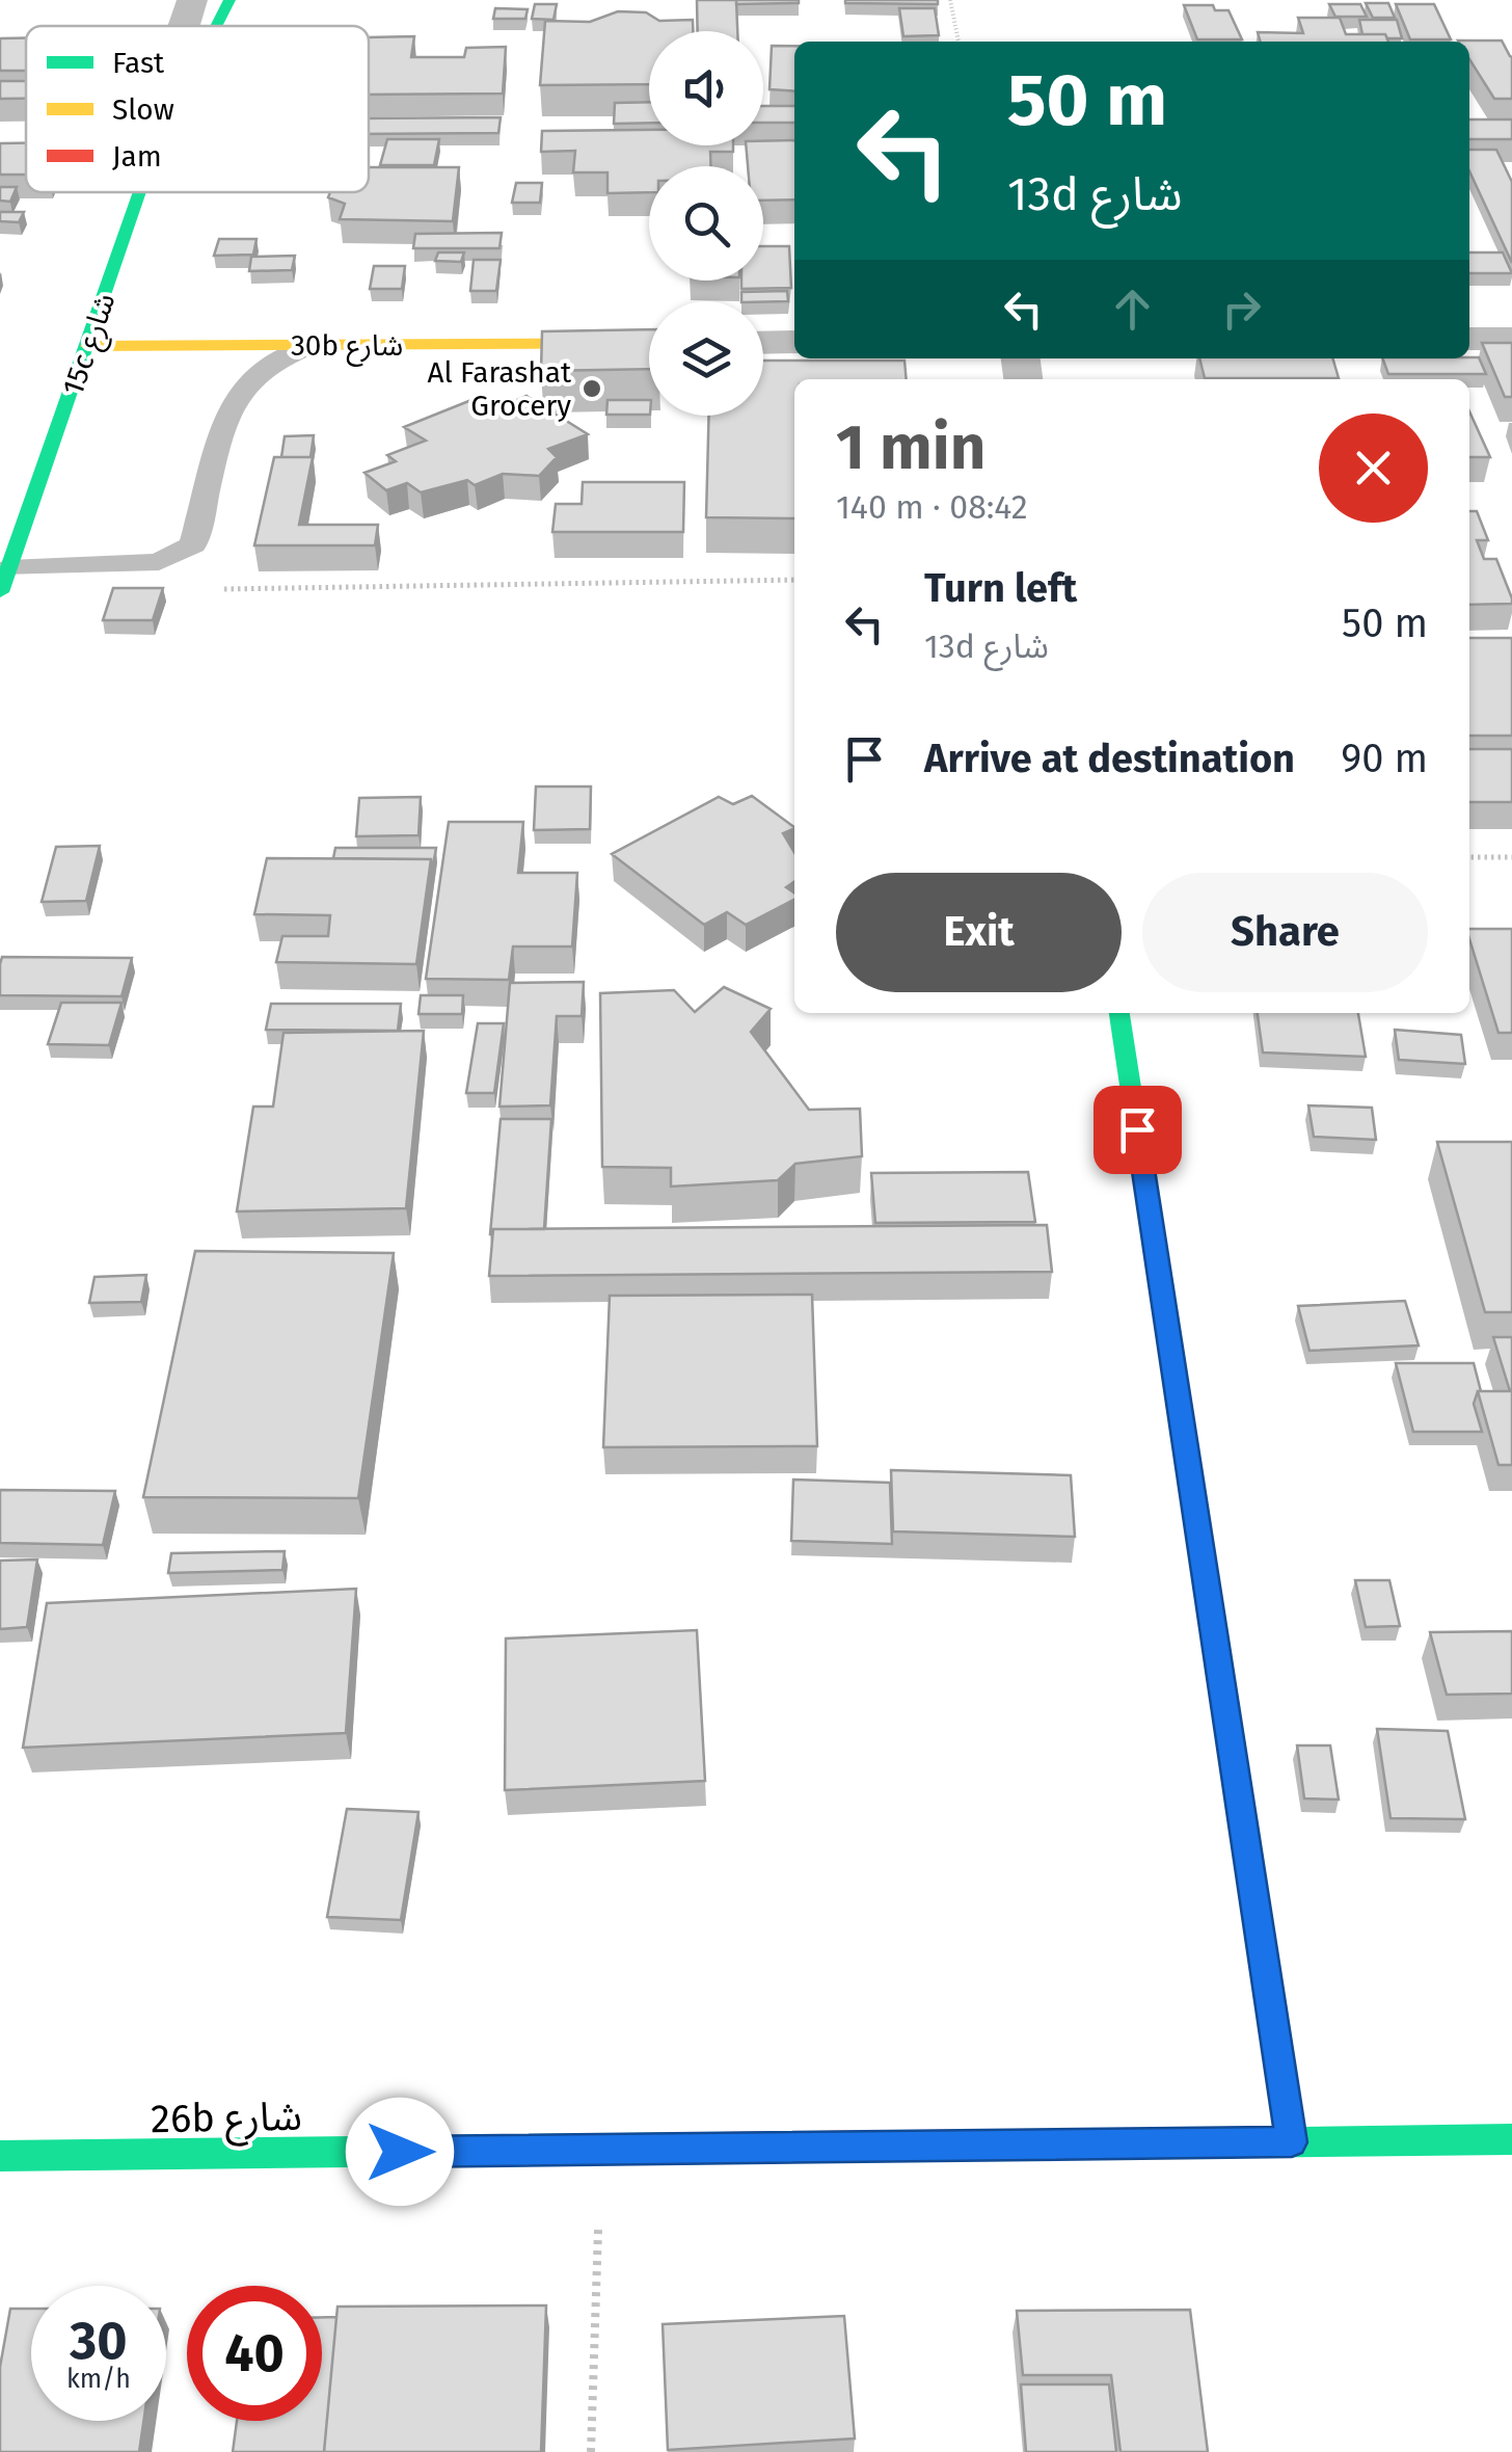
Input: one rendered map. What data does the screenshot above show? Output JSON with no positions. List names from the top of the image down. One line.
{"streets":{"street":["15c شارع","30b شارع","26b شارع"]},"crossings":[["15c شارع","30b شارع"]],"places":["Al Farashat Grocery"],"legend":["Fast","Slow","Jam"],"page":{"turn":["50 m","13d شارع"],"heading":["1 min","140 m · 08:42"],"list":[{"name":"Turn left","note":"13d شارع","value":"50 m"},{"name":"Arrive at destination","value":"90 m"}],"buttons":["Exit","Share"],"speed":"30 km/h","limit":"40"}}
